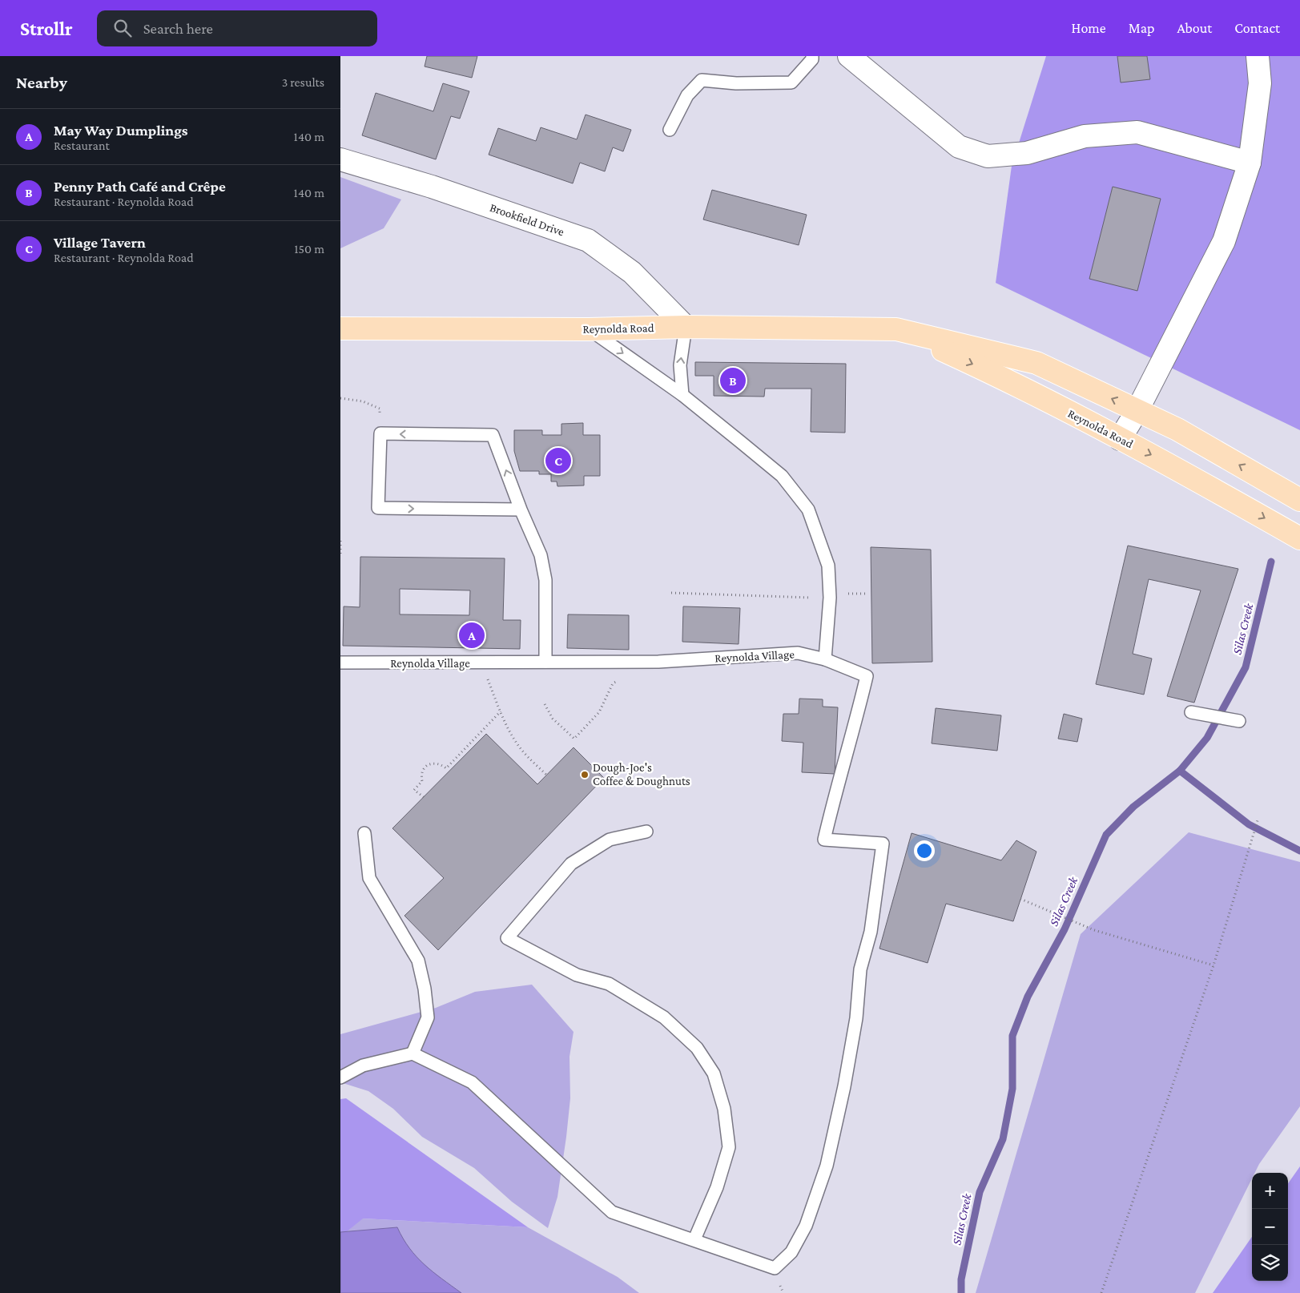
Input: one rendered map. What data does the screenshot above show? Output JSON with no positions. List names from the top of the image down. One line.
{"streets":{"main road":["Reynolda Road"],"street":["Brookfield Drive"],"lane":["Reynolda Village"]},"crossings":[["Brookfield Drive","Reynolda Road"]],"water":["Silas Creek"],"places":["Dough-Joe's Coffee & Doughnuts"],"page":{"header":"Strollr","search":"Search here","nav":["Home","Map","About","Contact"],"heading":["Nearby","3 results"],"list":[{"mark":"A","name":"May Way Dumplings","note":"Restaurant","value":"140 m"},{"mark":"B","name":"Penny Path Café and Crêpe","note":"Restaurant · Reynolda Road","value":"140 m"},{"mark":"C","name":"Village Tavern","note":"Restaurant · Reynolda Road","value":"150 m"}],"pins":["B","C","A"],"map_buttons":["+","−"]}}
